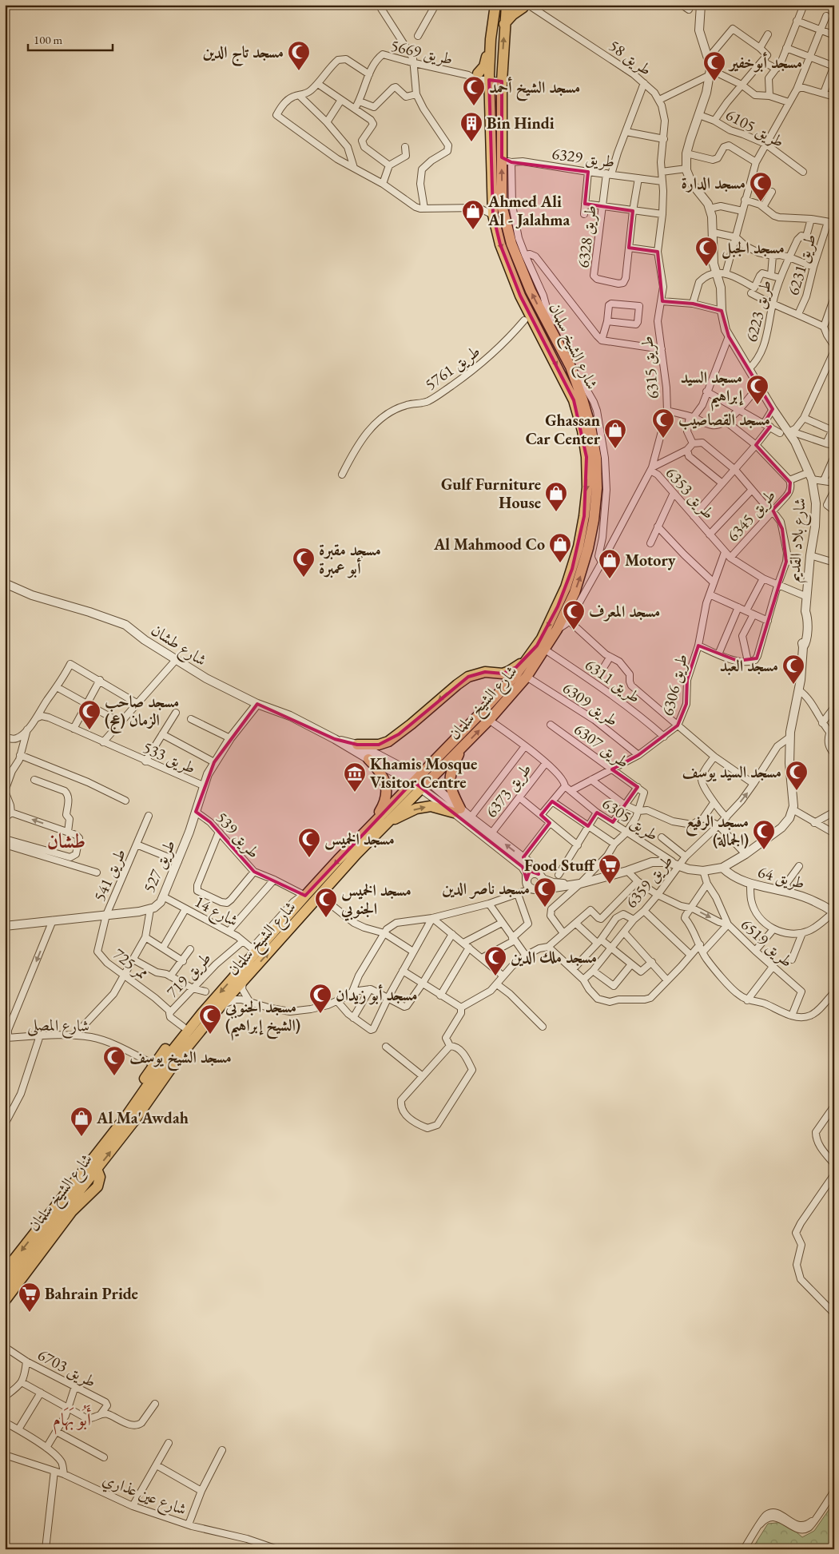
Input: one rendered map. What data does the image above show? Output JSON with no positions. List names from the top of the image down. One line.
{"streets":{"main road":["شارع الشيخ سلمان"],"street":["طريق 5669","طريق 58","طريق 6105","طريق 6329","طريق 6328","طريق 6231","طريق 6223","طريق 5761","طريق 6315","طريق 6353","طريق 6345","شارع بلاد القديم","شارع طشان","طريق 6311","طريق 6306","طريق 6309","طريق 6307","طريق 533","طريق 6373","طريق 6305","طريق 539","طريق 527","طريق 541","طريق 64","طريق 6359","شارع 14","طريق 6519","ممر 725","طريق 719","شارع المصلى","طريق 6703","شارع عين عذاري"]},"crossings":[["طريق 5669","شارع الشيخ سلمان"],["طريق 58","طريق 6328"],["طريق 58","طريق 6315"],["طريق 6105","شارع بلاد القديم"],["طريق 6329","طريق 6328"],["طريق 6329","شارع الشيخ سلمان"],["طريق 6329","طريق 6315"],["طريق 6223","شارع بلاد القديم"],["شارع الشيخ سلمان","طريق 5761"],["شارع الشيخ سلمان","طريق 6315"],["شارع الشيخ سلمان","شارع طشان"],["شارع الشيخ سلمان","طريق 6311"],["شارع الشيخ سلمان","طريق 6309"],["شارع الشيخ سلمان","طريق 539"],["شارع الشيخ سلمان","شارع 14"],["طريق 6315","طريق 6353"],["طريق 6353","طريق 6345"],["طريق 6353","شارع بلاد القديم"],["طريق 6353","طريق 6306"],["شارع بلاد القديم","طريق 6359"],["شارع طشان","طريق 527"],["طريق 6311","طريق 6306"],["طريق 6306","طريق 6309"],["طريق 6306","طريق 6307"],["طريق 6306","طريق 6305"],["طريق 533","طريق 527"],["طريق 6305","طريق 6359"],["طريق 539","طريق 527"],["طريق 527","طريق 541"],["طريق 527","شارع 14"],["طريق 541","ممر 725"],["طريق 6359","طريق 6519"],["شارع 14","طريق 719"],["ممر 725","طريق 719"]],"districts":["طشان","أَبُو بَهَام"],"places":{"mosque":["مسجد تاج الدين","مسجد أبوخفير","مسجد الشيخ أحمد","مسجد الدارة","مسجد الجبل","مسجد السيد إبراهيم","مسجد القصاصيب","مسجد مقبرة أبو عمبرة","مسجد المعرف","مسجد العبد","مسجد صاحب الزمان (عج)","مسجد السيد يوسف","مسجد الرفيع (الجمالة)","مسجد الخميس","مسجد ناصر الدين","مسجد الخميس الجنوبي","مسجد ملك الدين","مسجد أبو زيدان","مسجد الجنوبي (الشيخ إبراهيم)","مسجد الشيخ يوسف"],"building":["Bin Hindi"],"shop":["Ahmed Ali Al - Jalahma","Ghassan Car Center","Gulf Furniture House","Al Mahmood Co","Motory","Al Ma'Awdah"],"museum":["Khamis Mosque Visitor Centre"],"supermarket":["Food Stuff","Bahrain Pride"]},"scale_bar":"100 m"}
